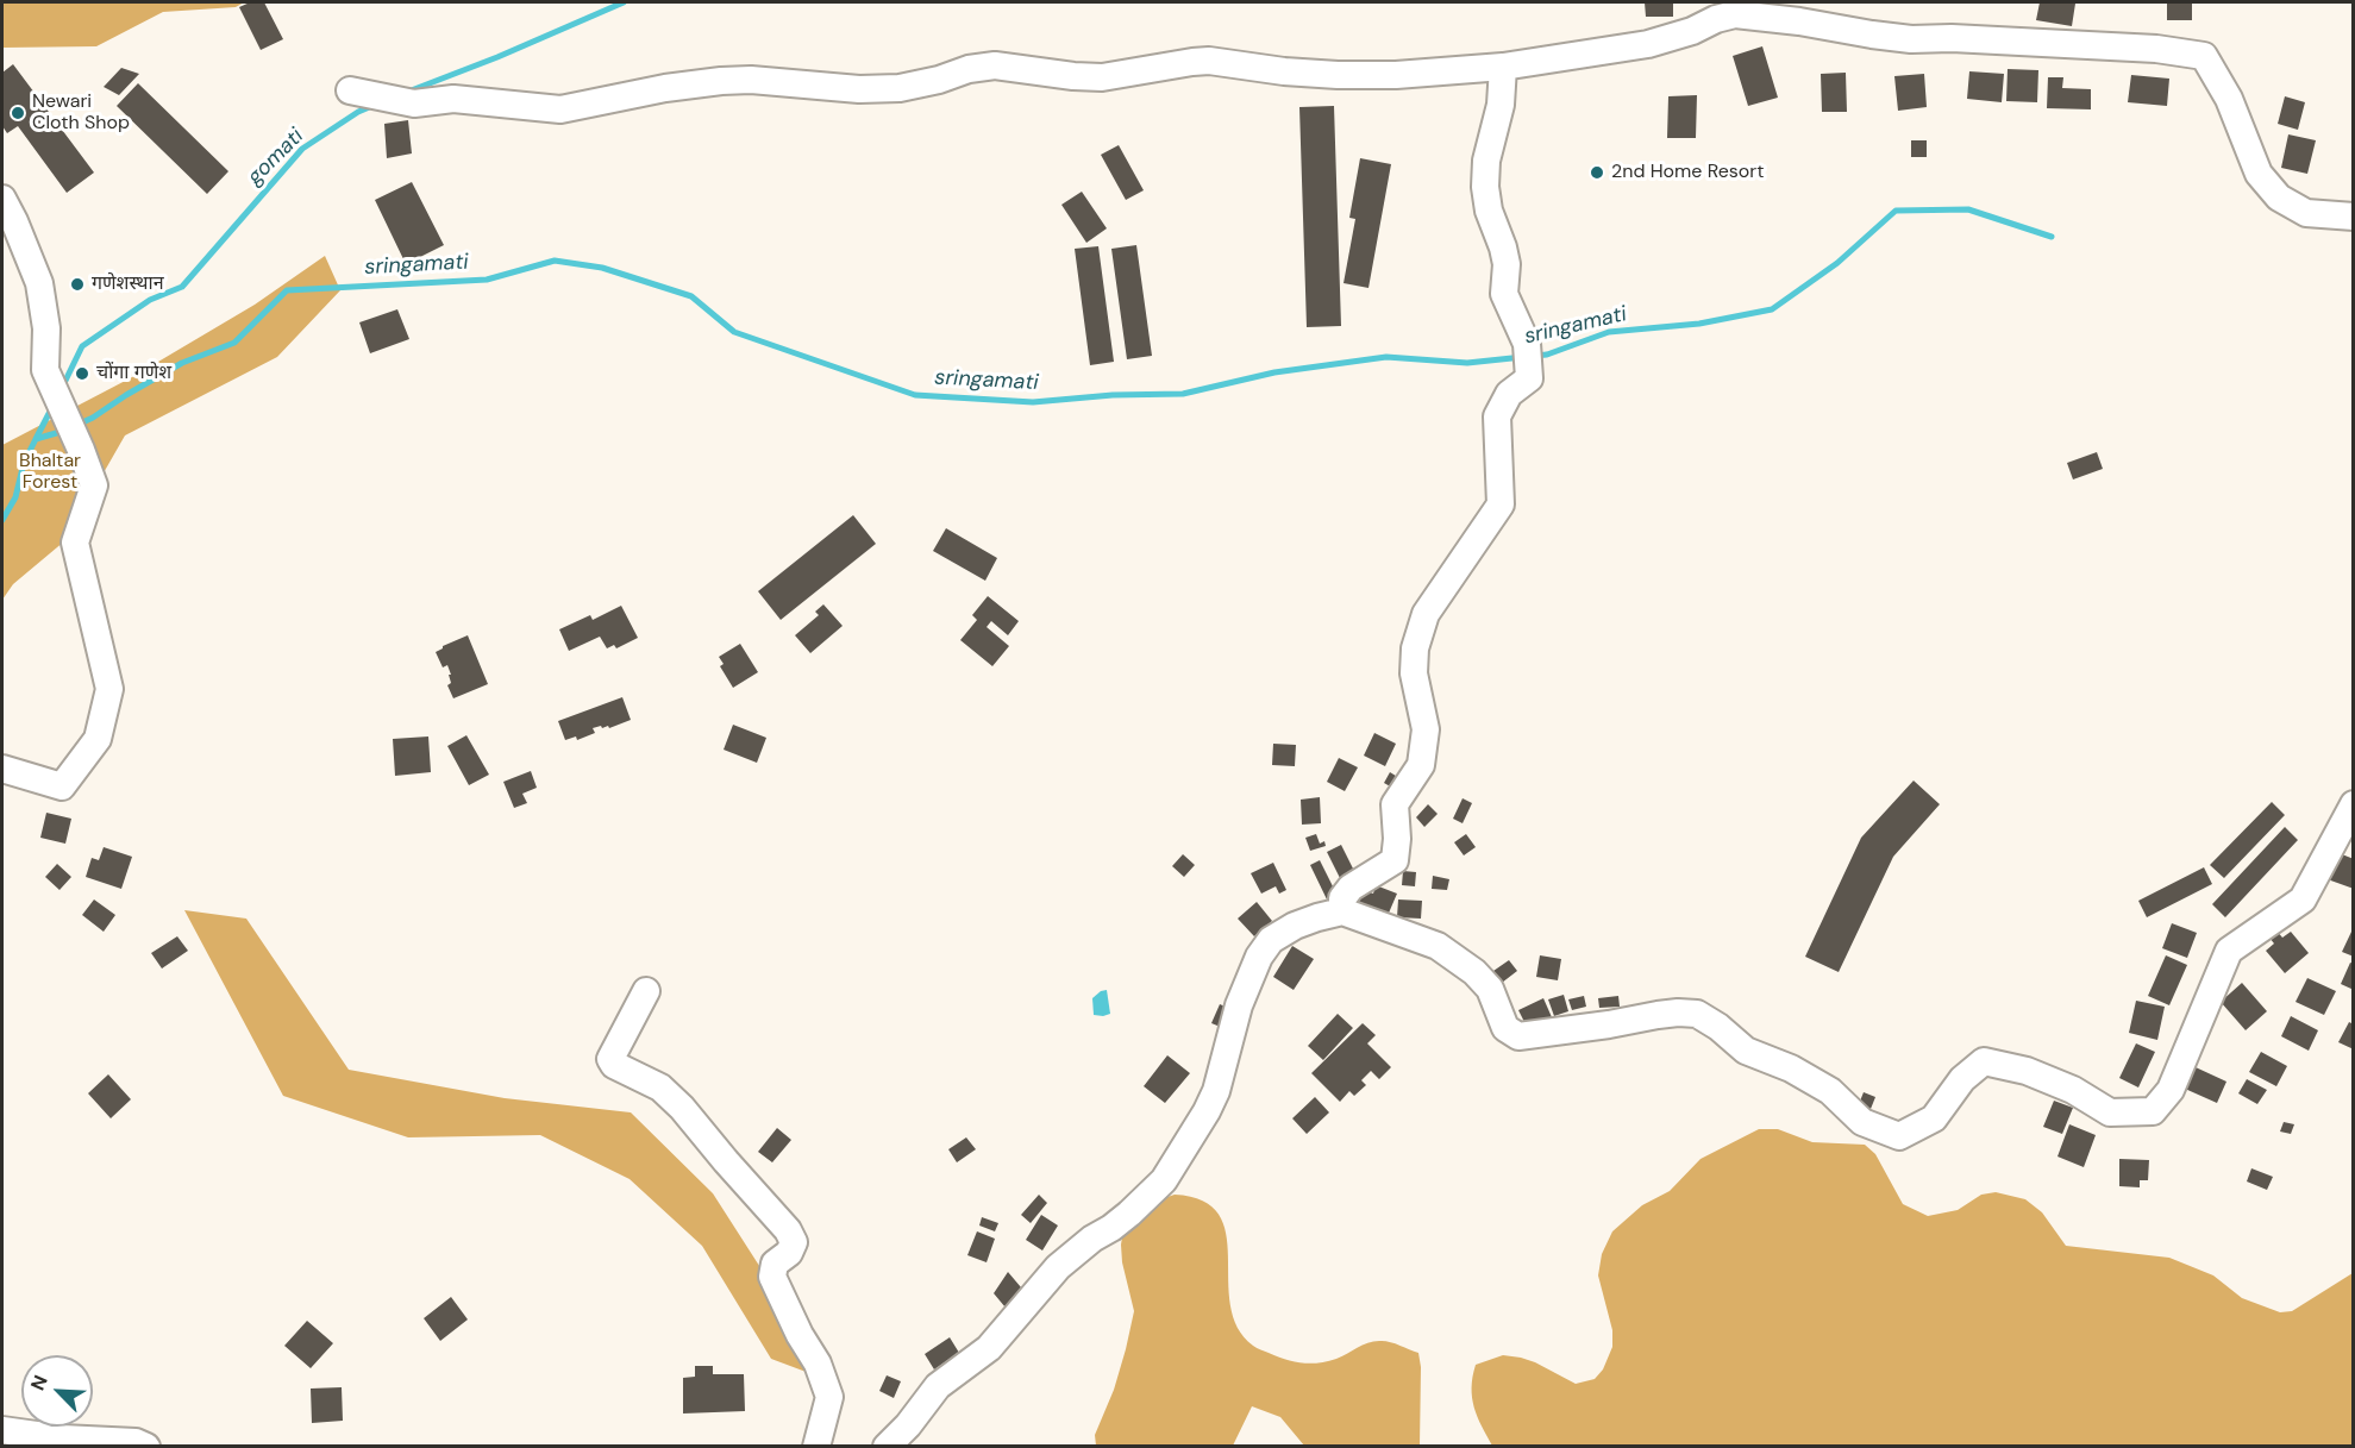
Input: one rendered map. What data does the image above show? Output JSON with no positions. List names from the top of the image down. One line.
{"water":["gomati","sringamati"],"parks":["Bhaltar Forest"],"places":["Newari Cloth Shop","2nd Home Resort","गणेशस्थान","चोंगा गणेश"],"north":"top left"}
